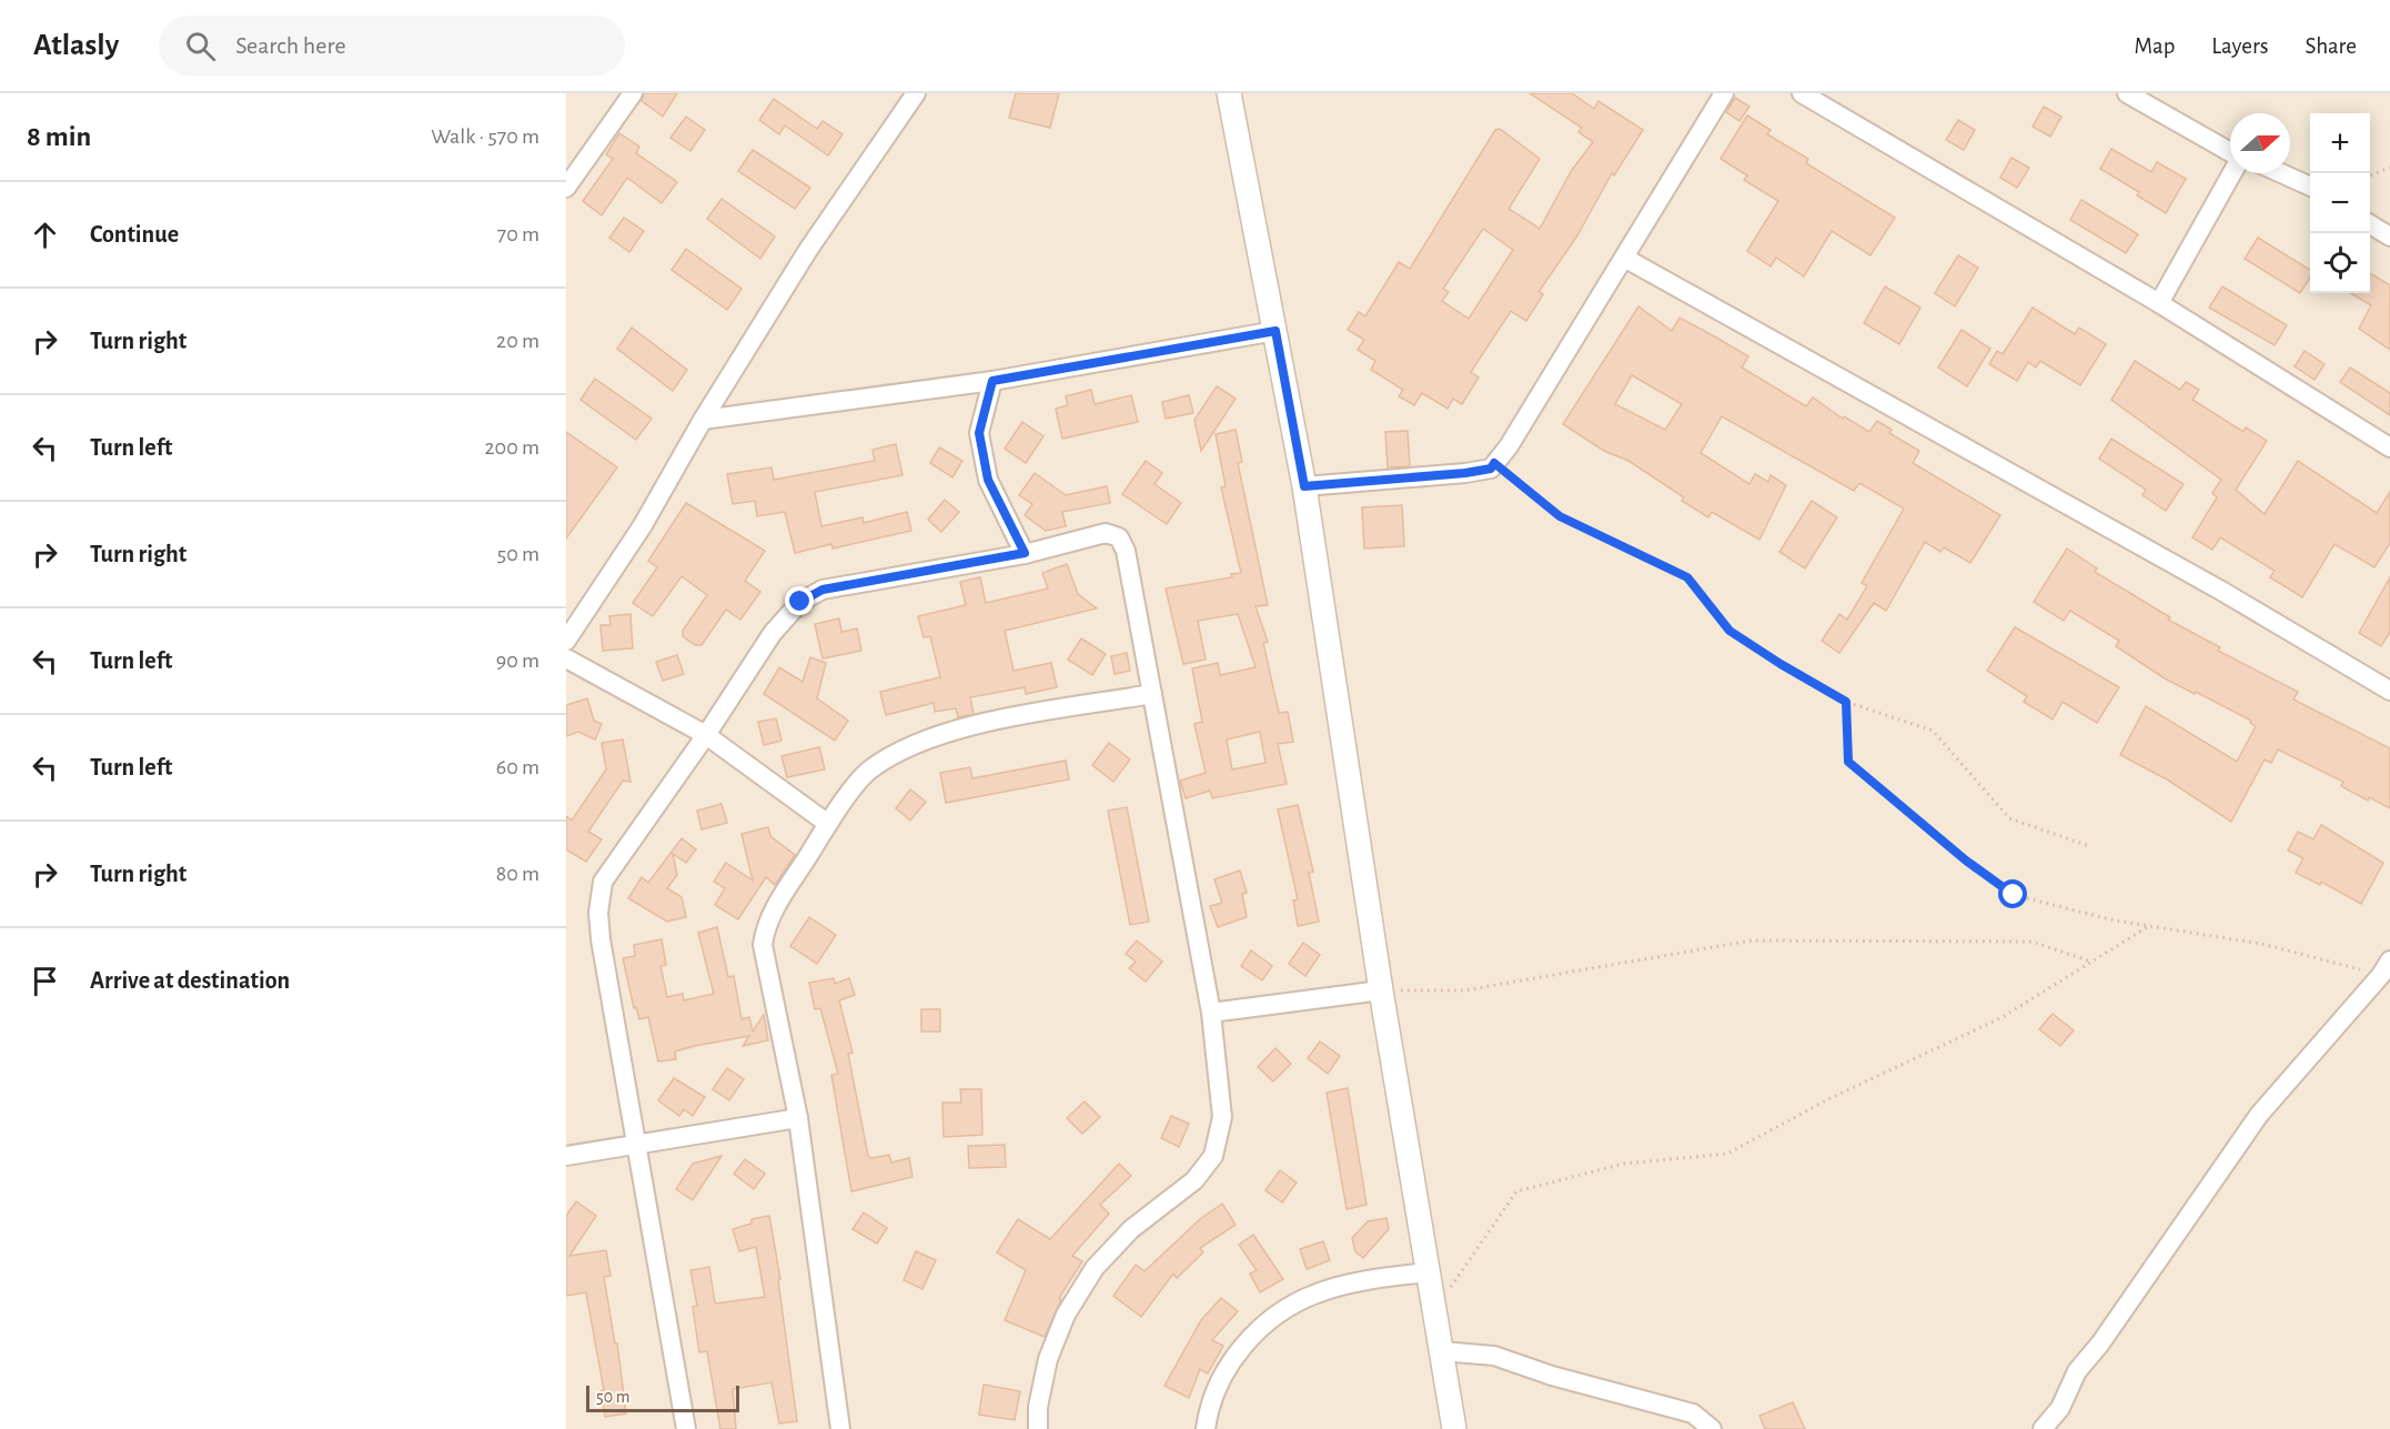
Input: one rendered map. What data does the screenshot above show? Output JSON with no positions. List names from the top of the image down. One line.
{"scale_bar":"50 m","north":"right","page":{"header":"Atlasly","search":"Search here","nav":["Map","Layers","Share"],"heading":["8 min","Walk · 570 m"],"map_buttons":["+","−"],"list":[["Continue","70 m"],["Turn right","20 m"],["Turn left","200 m"],["Turn right","50 m"],["Turn left","90 m"],["Turn left","60 m"],["Turn right","80 m"],"Arrive at destination"],"scale":"50 m"}}
